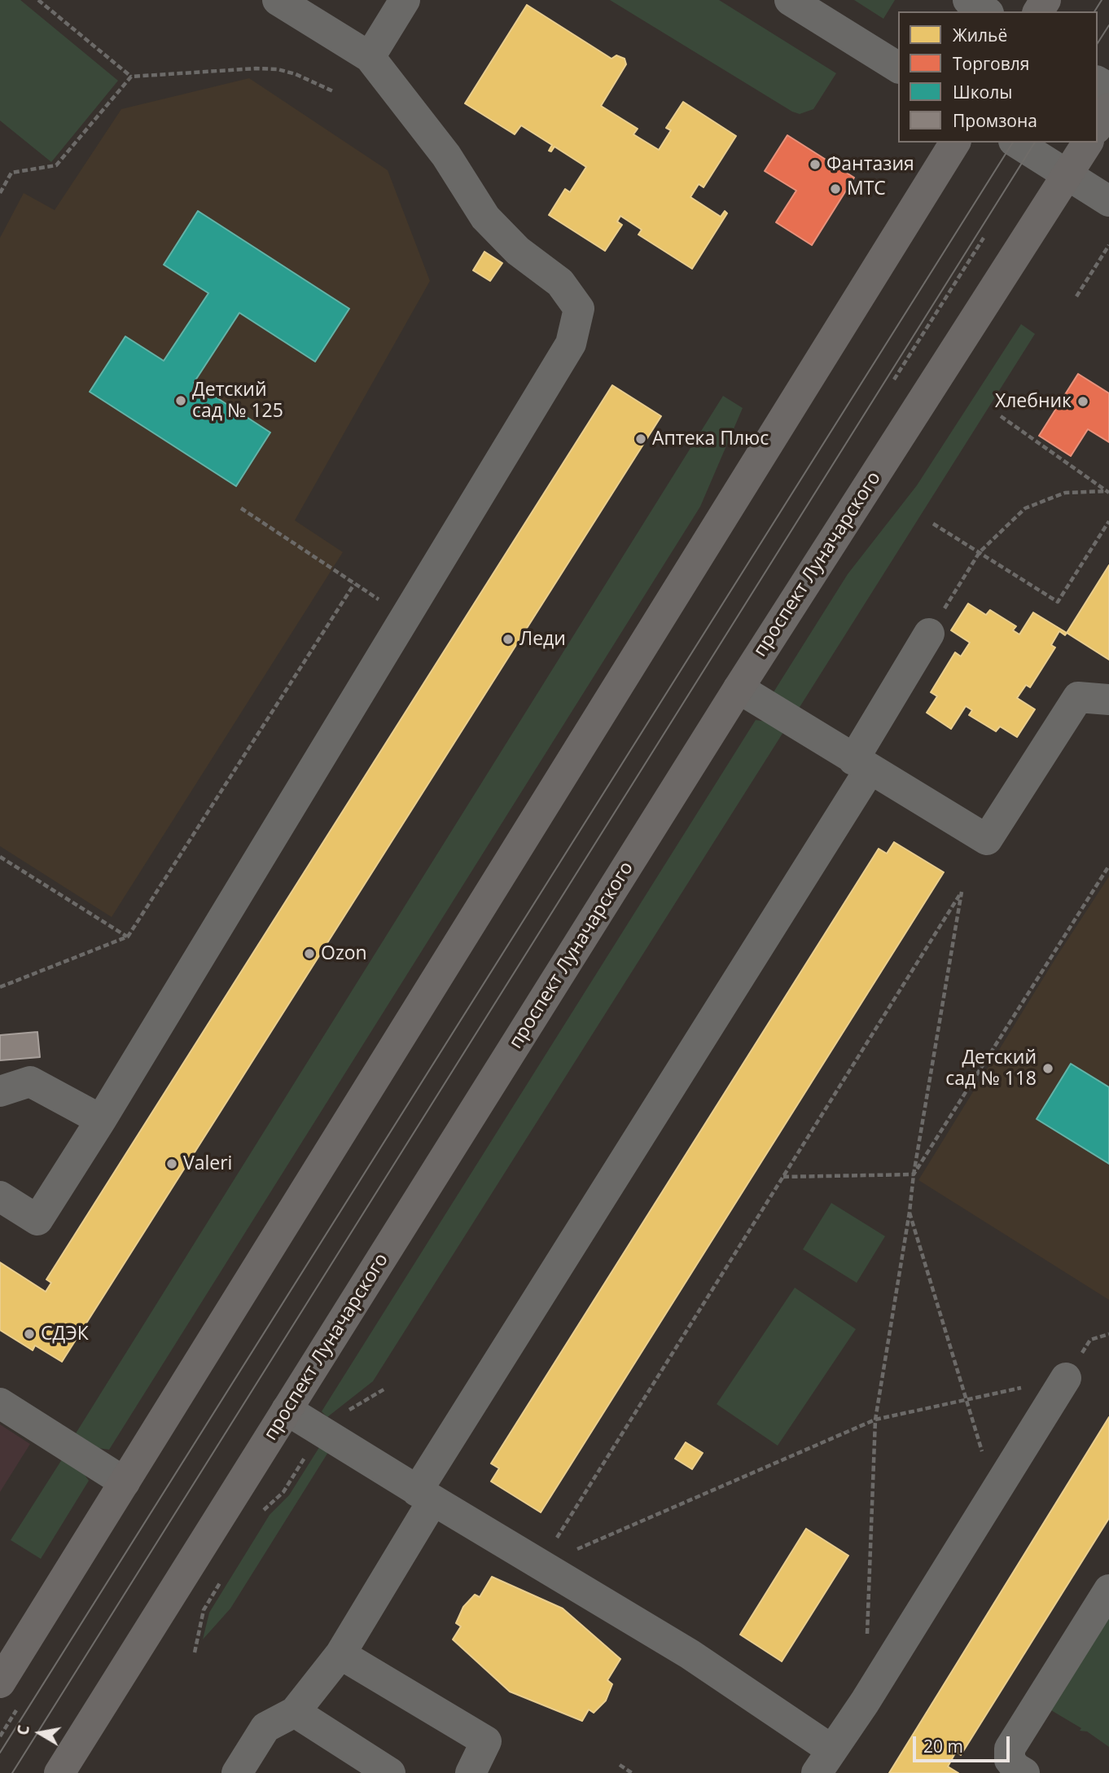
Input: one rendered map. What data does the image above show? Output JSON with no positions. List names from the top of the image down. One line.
{"streets":{"main road":["проспект Луначарского"]},"places":["Фантазия","МТС","Детский сад № 125","Хлебник","Аптека Плюс","Леди","Ozon","Детский сад № 118","Valeri","СДЭК"],"legend":["Жильё","Торговля","Школы","Промзона"],"scale_bar":"20 m","north":"left"}
